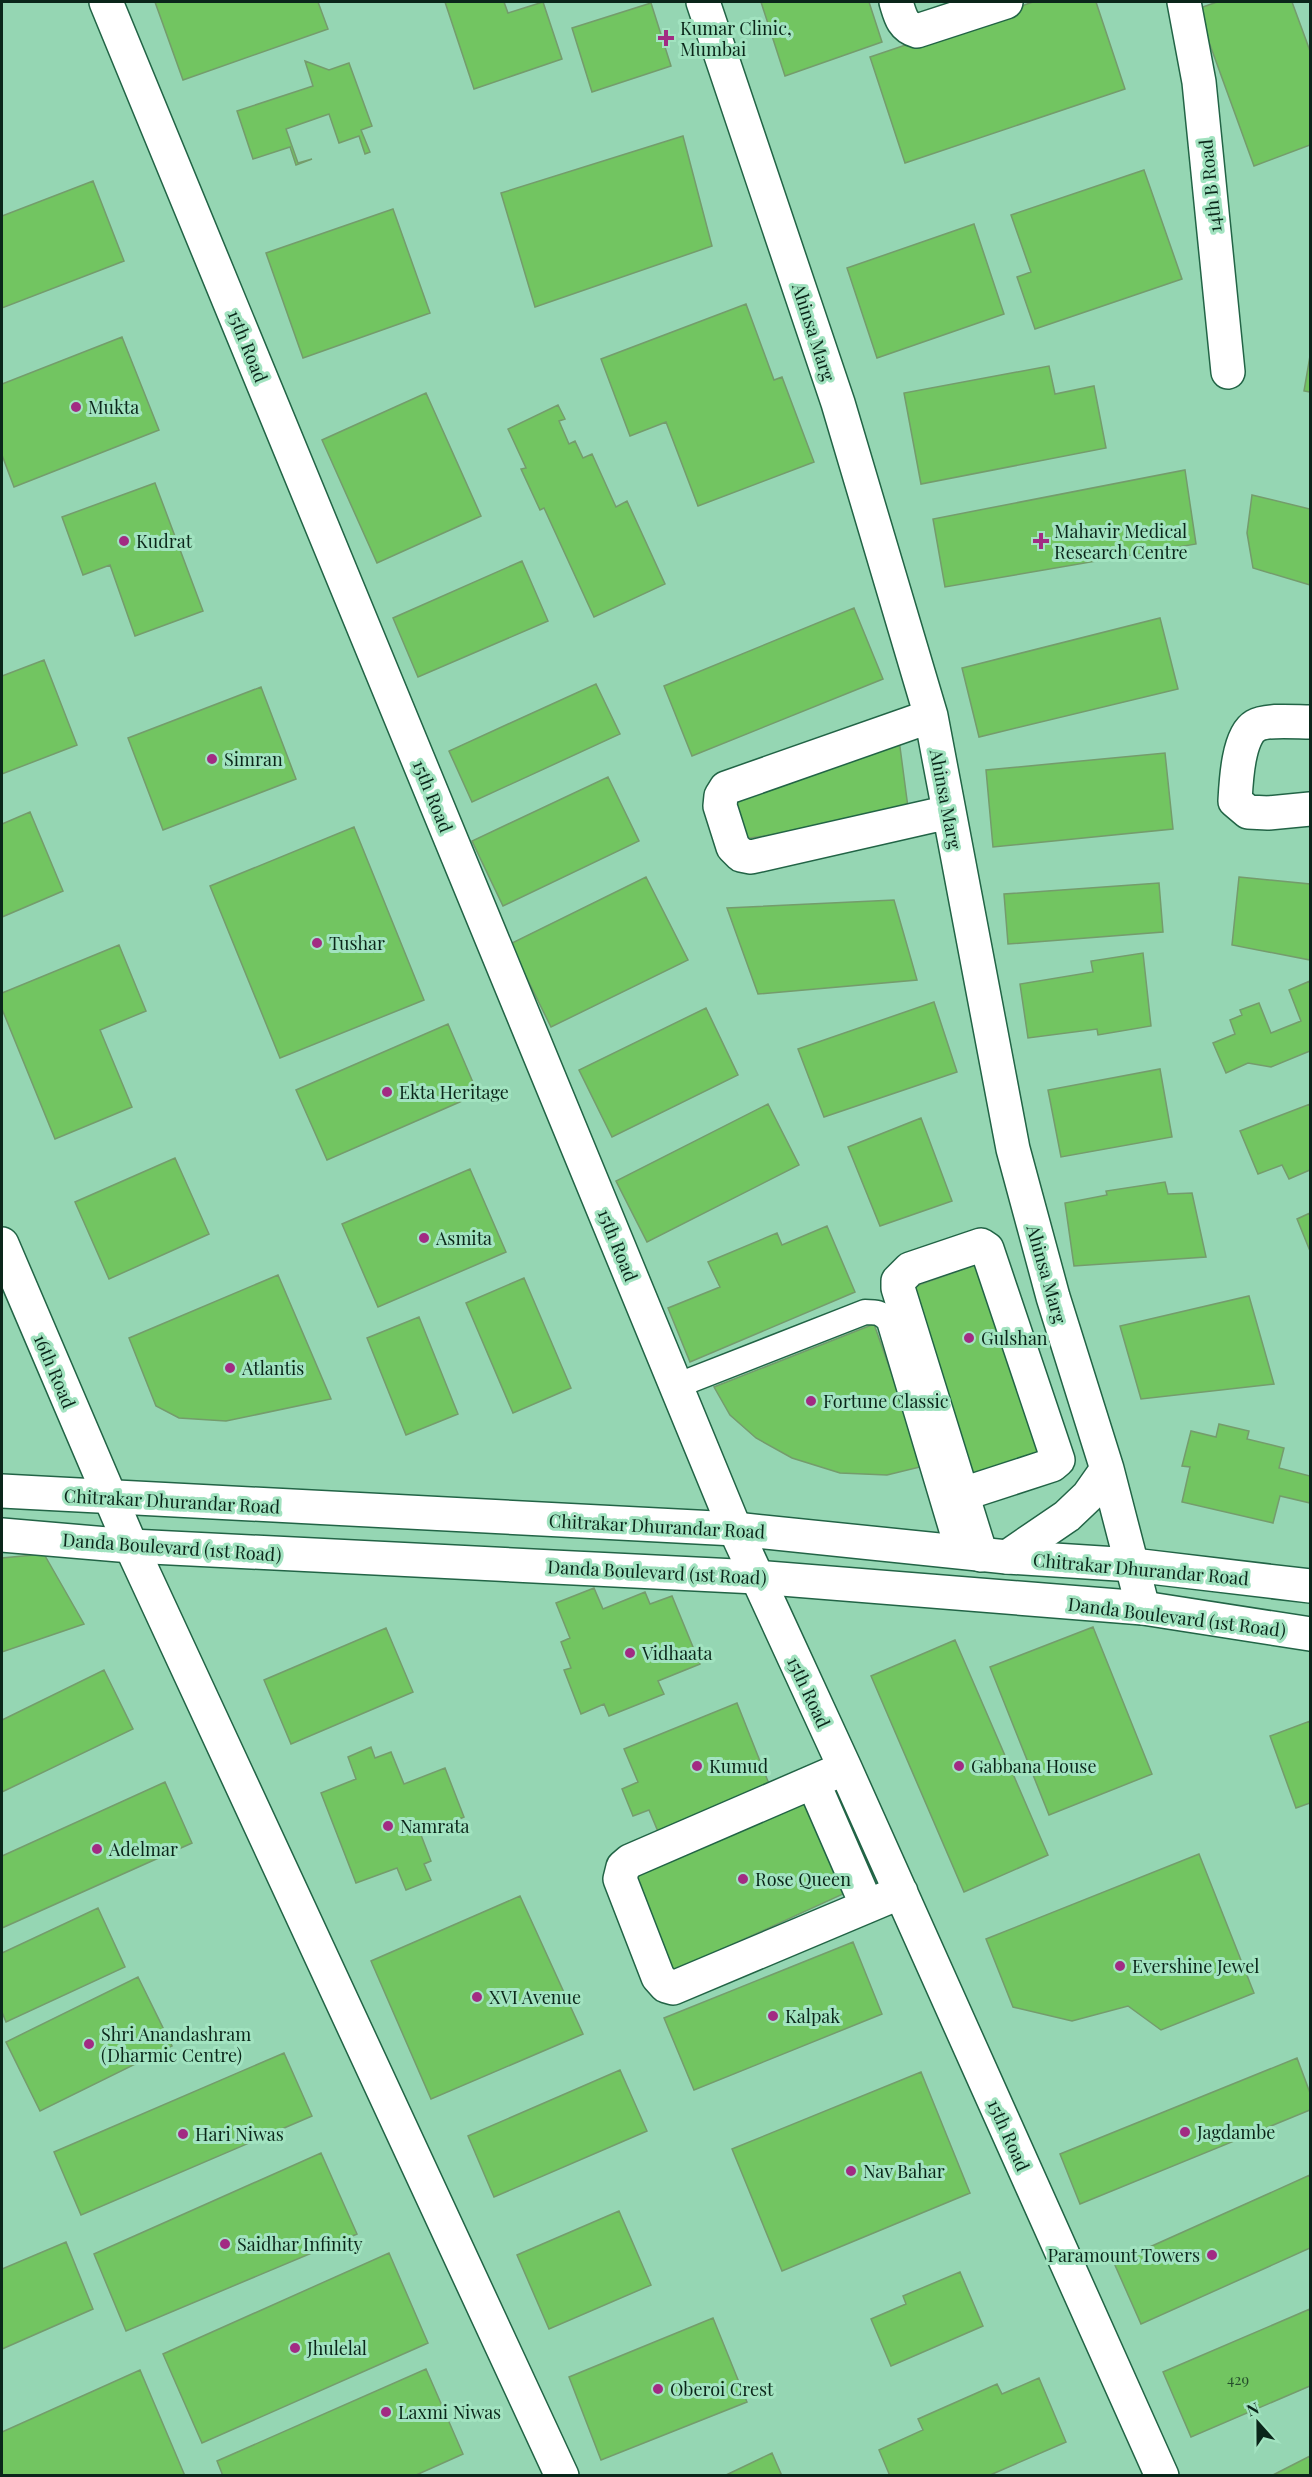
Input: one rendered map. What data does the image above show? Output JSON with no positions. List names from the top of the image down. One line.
{"streets":{"street":["14th B Road","Ahinsa Marg","15th Road","16th Road","Chitrakar Dhurandar Road","Danda Boulevard (1st Road)"]},"crossings":[["Ahinsa Marg","Chitrakar Dhurandar Road"],["Ahinsa Marg","Danda Boulevard (1st Road)"],["15th Road","Chitrakar Dhurandar Road"],["15th Road","Danda Boulevard (1st Road)"],["16th Road","Chitrakar Dhurandar Road"],["16th Road","Danda Boulevard (1st Road)"]],"places":{"health":["Kumar Clinic, Mumbai","Mahavir Medical Research Centre"],"other":["Mukta","Kudrat","Simran","Tushar","Ekta Heritage","Asmita","Gulshan","Atlantis","Fortune Classic","Vidhaata","Kumud","Gabbana House","Namrata","Adelmar","Rose Queen","Evershine Jewel","XVI Avenue","Kalpak","Shri Anandashram (Dharmic Centre)","Jagdambe","Hari Niwas","Nav Bahar","Saidhar Infinity","Paramount Towers","Jhulelal","Oberoi Crest","Laxmi Niwas"]},"house_numbers":["429"],"north":"top"}
